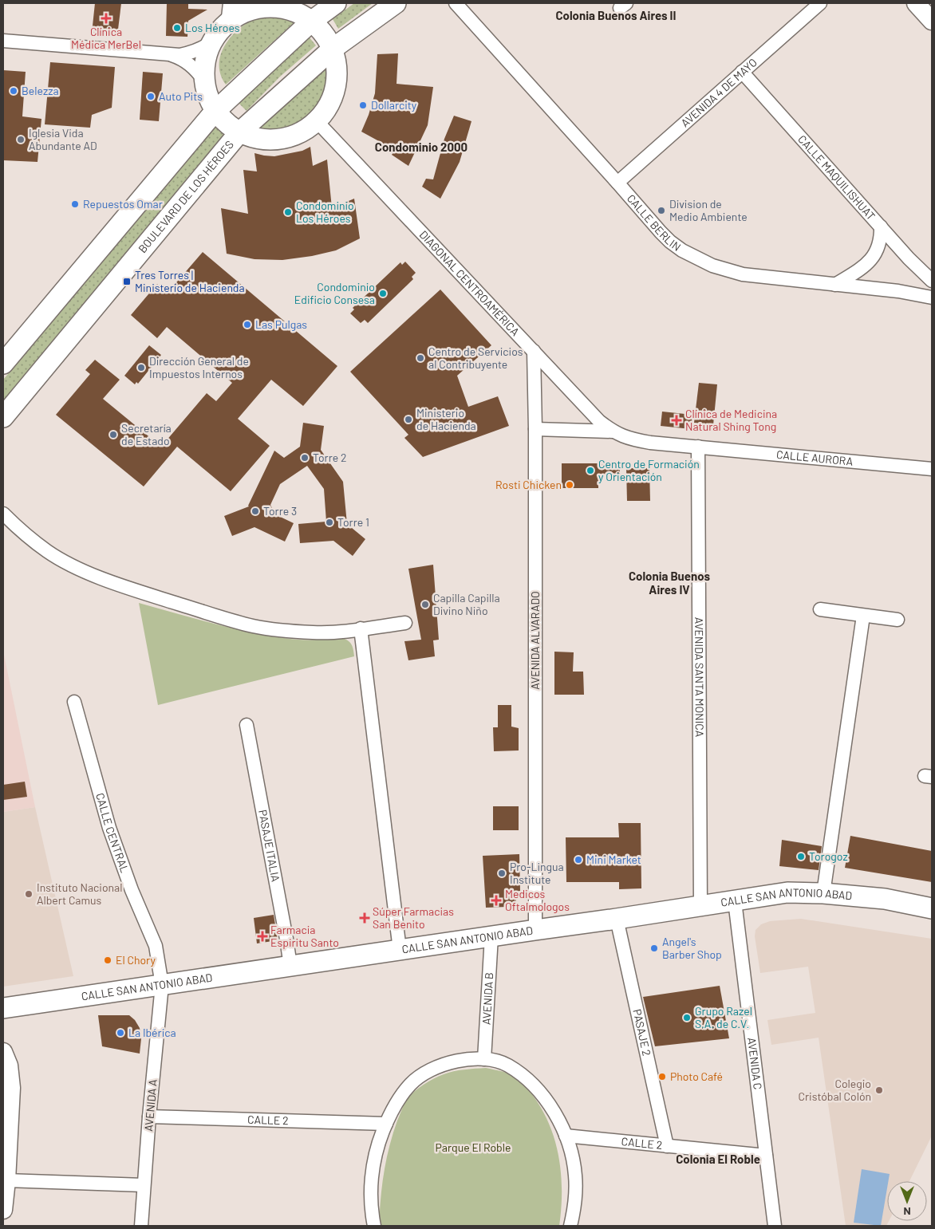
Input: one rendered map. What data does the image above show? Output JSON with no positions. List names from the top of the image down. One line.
{"streets":{"main road":["BOULEVARD DE LOS HÉROES","CALLE SAN ANTONIO ABAD"],"street":["AVENIDA 4 DE MAYO","CALLE MAQUILISHUAT","CALLE BERLIN","DIAGONAL CENTROAMÉRICA","CALLE AURORA","AVENIDA ALVARADO","AVENIDA SANTA MONICA","CALLE CENTRAL","PASAJE ITALIA","AVENIDA B","PASAJE 2","AVENIDA C","AVENIDA A","CALLE 2"]},"crossings":[["AVENIDA 4 DE MAYO","CALLE MAQUILISHUAT"],["AVENIDA 4 DE MAYO","CALLE BERLIN"],["DIAGONAL CENTROAMÉRICA","CALLE AURORA"],["DIAGONAL CENTROAMÉRICA","AVENIDA ALVARADO"],["DIAGONAL CENTROAMÉRICA","AVENIDA SANTA MONICA"],["CALLE AURORA","AVENIDA SANTA MONICA"],["AVENIDA ALVARADO","CALLE SAN ANTONIO ABAD"],["AVENIDA SANTA MONICA","CALLE SAN ANTONIO ABAD"],["CALLE CENTRAL","CALLE SAN ANTONIO ABAD"],["CALLE CENTRAL","AVENIDA A"],["PASAJE ITALIA","CALLE SAN ANTONIO ABAD"],["CALLE SAN ANTONIO ABAD","AVENIDA B"],["CALLE SAN ANTONIO ABAD","PASAJE 2"],["CALLE SAN ANTONIO ABAD","AVENIDA C"],["CALLE SAN ANTONIO ABAD","AVENIDA A"],["PASAJE 2","CALLE 2"],["AVENIDA C","CALLE 2"],["AVENIDA A","CALLE 2"]],"districts":["Colonia Buenos Aires II","Condominio 2000","Colonia Buenos Aires IV","Colonia El Roble"],"parks":["Parque El Roble"],"places":{"health":["Clínica Médica MerBel","Clínica de Medicina Natural Shing Tong","Medicos Oftalmologos","Súper Farmacias San Benito","Farmacia Espiritu Santo"],"other":["Los Héroes","Belezza","Auto Pits","Dollarcity","Iglesia Vida Abundante AD","Repuestos Omar","Division de Medio Ambiente","Condominio Los Héroes","Condominio Edificio Consesa","Las Pulgas","Centro de Servicios al Contribuyente","Dirección General de Impuestos Internos","Ministerio de Hacienda","Secretaría de Estado","Torre 2","Centro de Formación y Orientación","Rosti Chicken","Torre 3","Torre 1","Capilla Capilla Divino Niño","Torogoz","Mini Market","Pro-Lingua Institute","Instituto Nacional Albert Camus","Angel's Barber Shop","El Chory","Grupo Razel S.A. de C.V.","La Ibérica","Photo Café","Colegio Cristóbal Colón"],"transit":["Tres Torres | Ministerio de Hacienda"]},"north":"bottom"}
